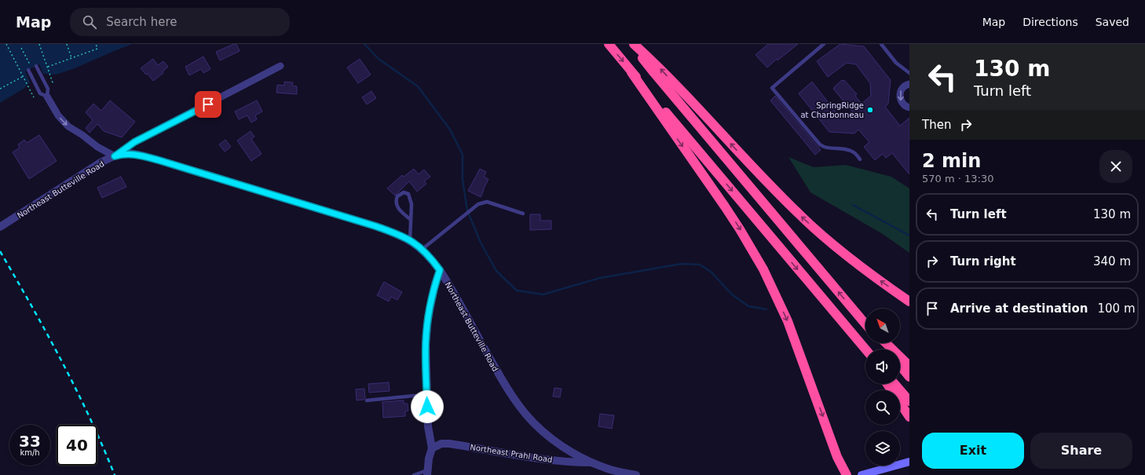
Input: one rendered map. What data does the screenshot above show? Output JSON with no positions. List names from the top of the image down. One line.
{"streets":{"street":["Northeast Butteville Road","Northeast Prahl Road"]},"crossings":[["Northeast Butteville Road","Northeast Prahl Road"]],"places":["SpringRidge at Charbonneau"],"north":"top left","page":{"header":"Map","search":"Search here","nav":["Map","Directions","Saved"],"turn":["130 m","Turn left"],"then":"Then","heading":["2 min","570 m · 13:30"],"list":[{"name":"Turn left","value":"130 m"},{"name":"Turn right","value":"340 m"},{"name":"Arrive at destination","value":"100 m"}],"speed":"33 km/h","limit":"40","buttons":["Exit","Share"]}}
